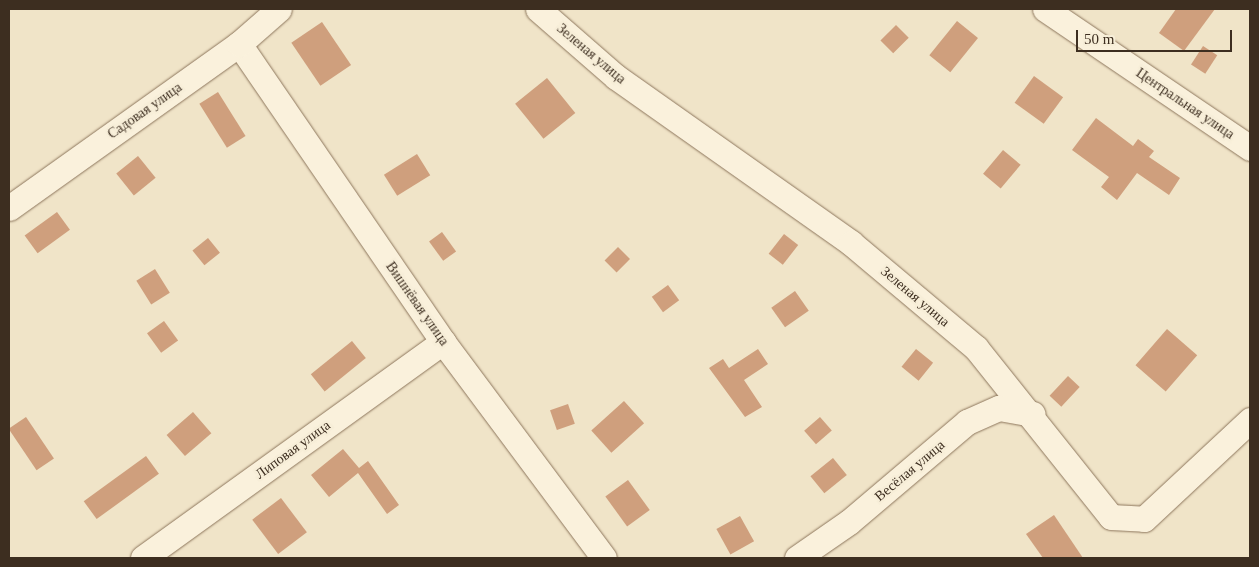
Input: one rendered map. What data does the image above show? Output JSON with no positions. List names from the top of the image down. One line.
{"streets":{"street":["Зеленая улица","Центральная улица","Садовая улица","Вишнёвая улица","Липовая улица","Весёлая улица"]},"crossings":[["Зеленая улица","Весёлая улица"],["Садовая улица","Вишнёвая улица"],["Вишнёвая улица","Липовая улица"]],"scale_bar":"50 m"}
